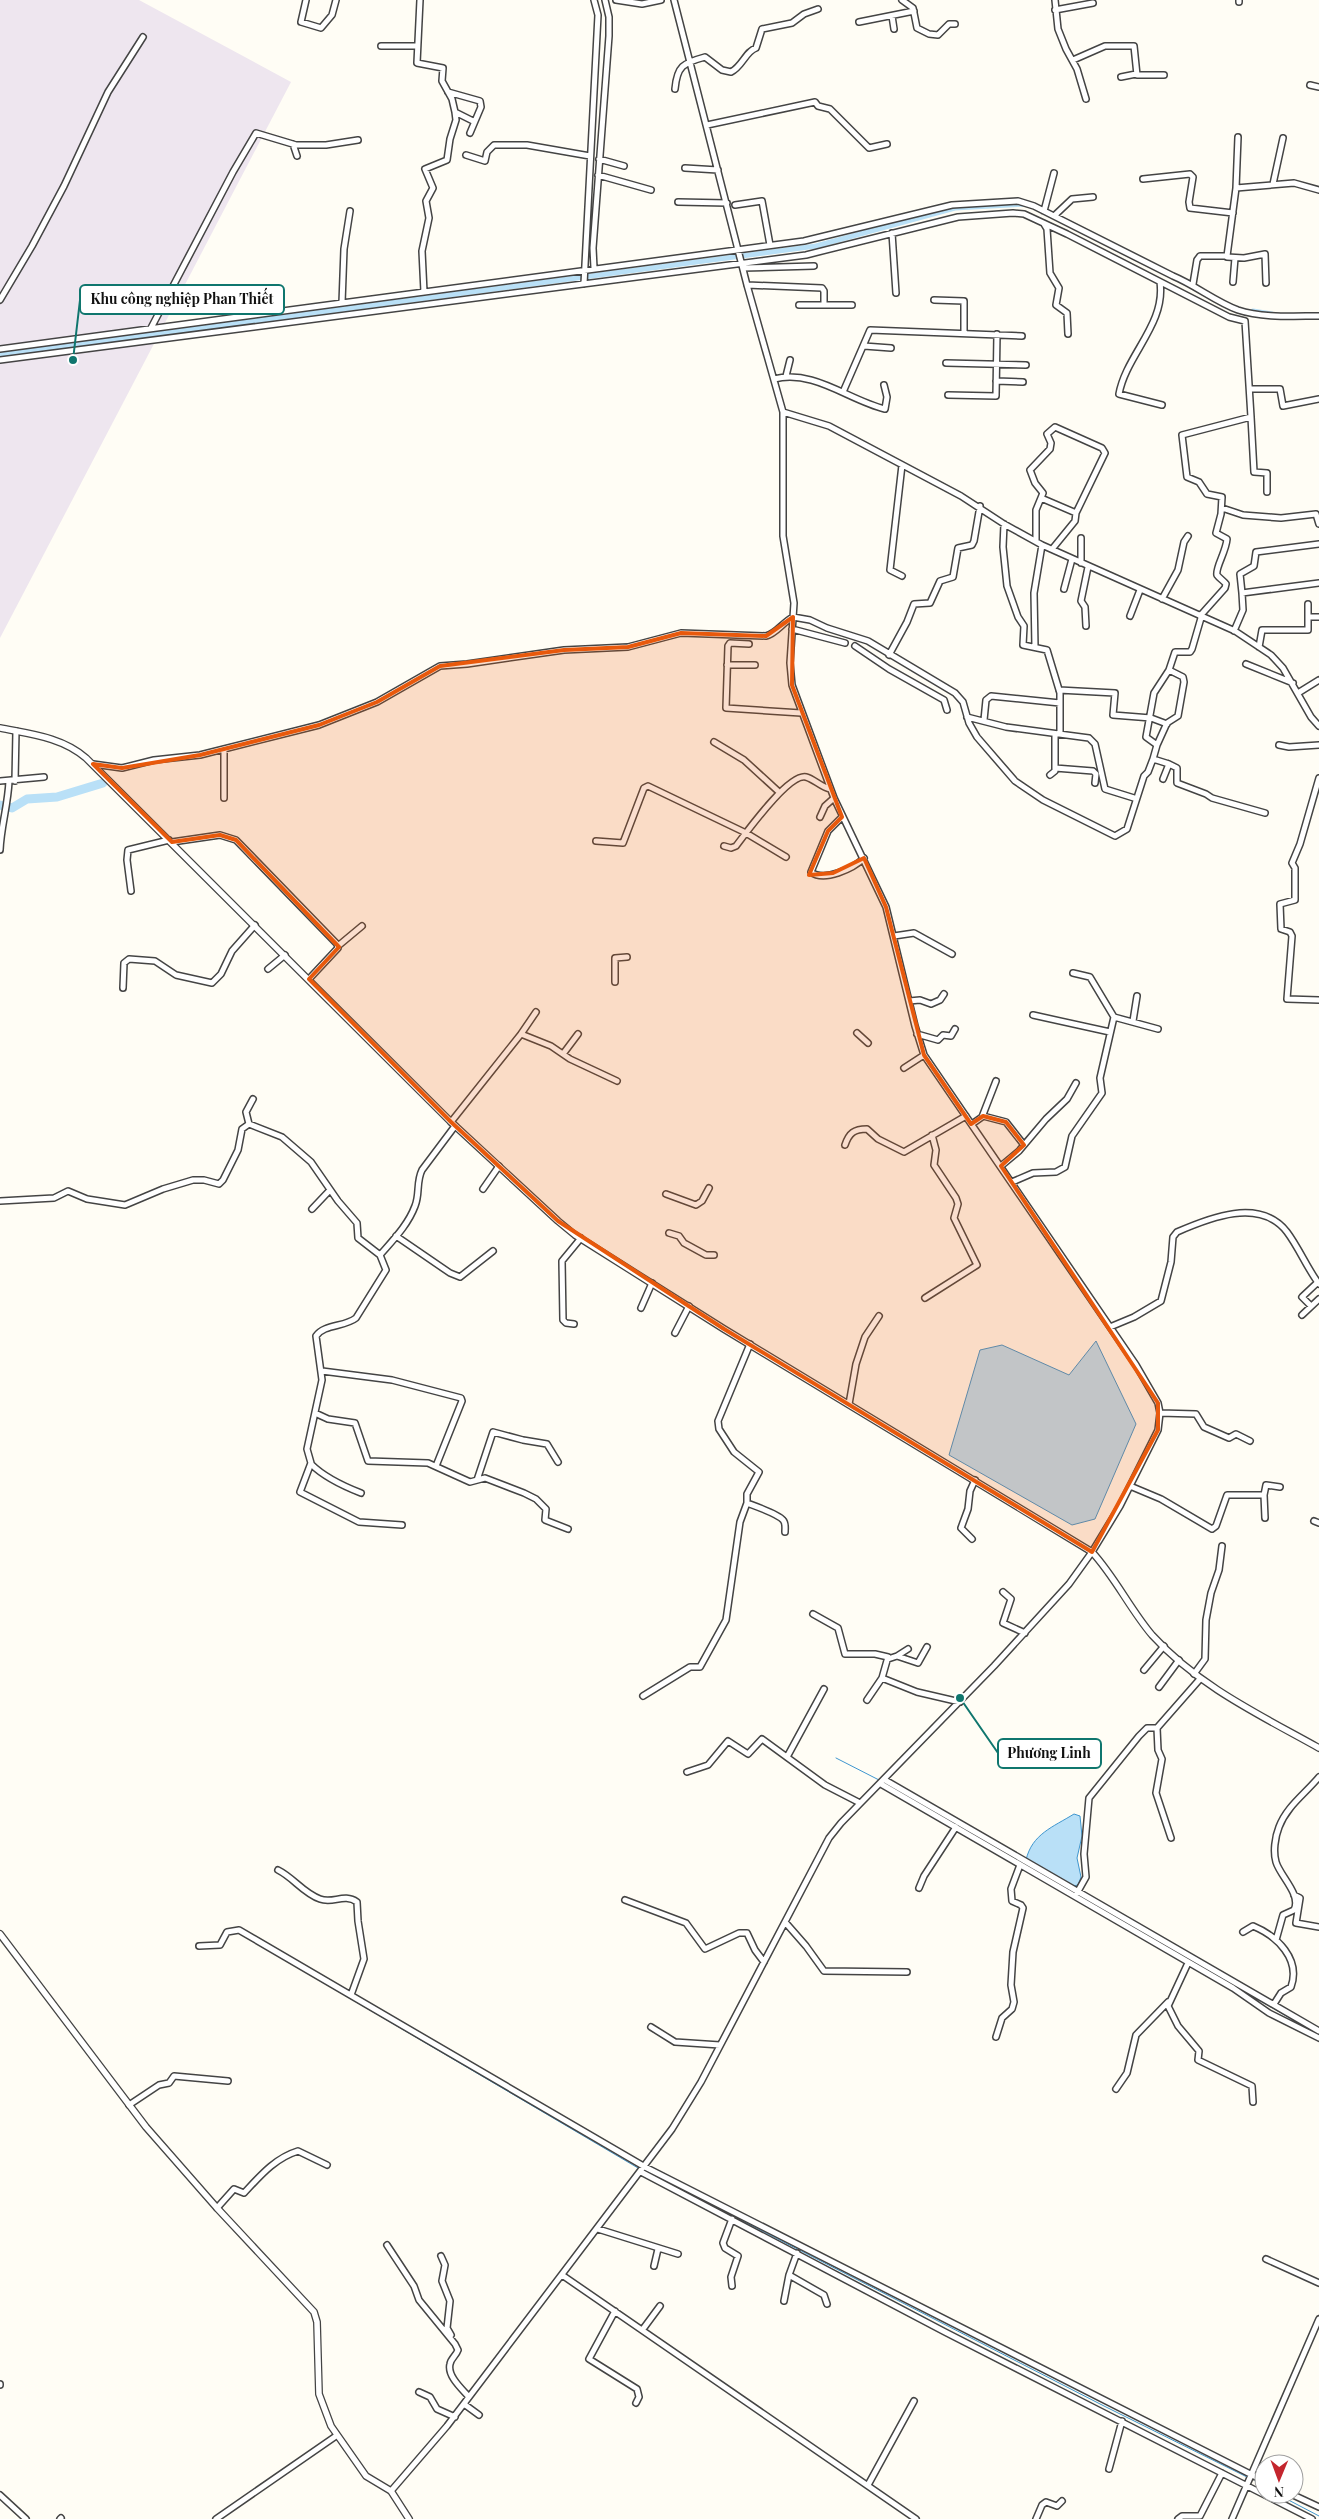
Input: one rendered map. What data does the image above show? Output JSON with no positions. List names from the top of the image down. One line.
{"places":["Khu công nghiệp Phan Thiết","Phương Linh"],"north":"bottom"}
